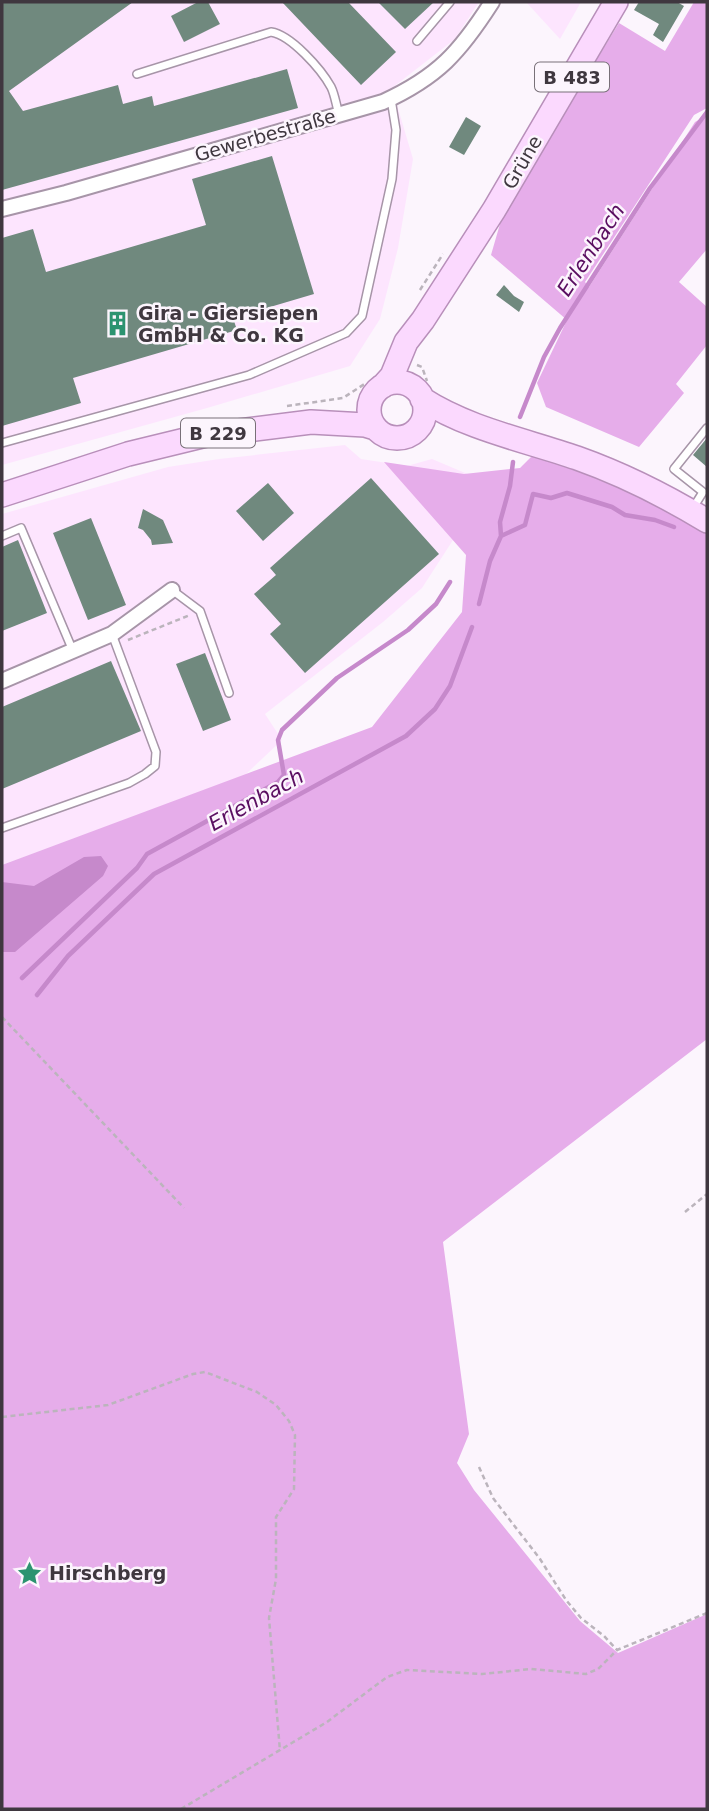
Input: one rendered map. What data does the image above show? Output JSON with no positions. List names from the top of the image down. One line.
{"streets":{"main road":["B 483","Grüne","B 229"],"street":["Gewerbestraße"]},"crossings":[["Grüne","B 229"]],"water":["Erlenbach"],"places":{"building":["Gira - Giersiepen GmbH & Co. KG"],"place":["Hirschberg"]}}
